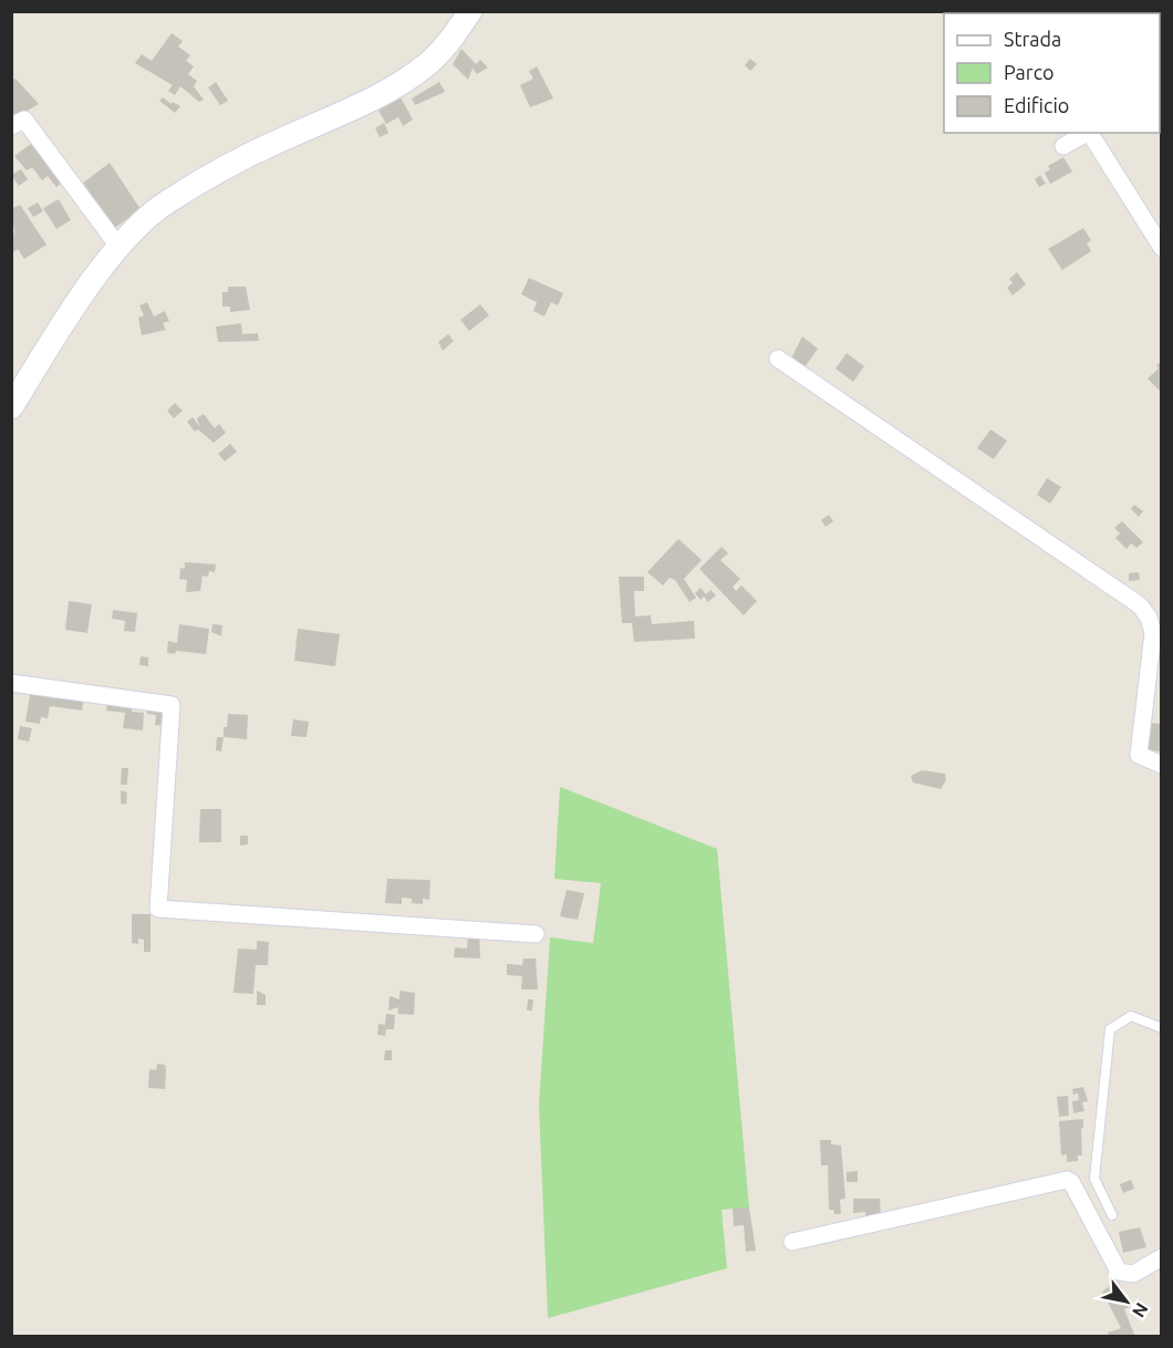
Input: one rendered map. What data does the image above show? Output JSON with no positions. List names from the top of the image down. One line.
{"legend":["Strada","Parco","Edificio"],"north":"bottom right"}
